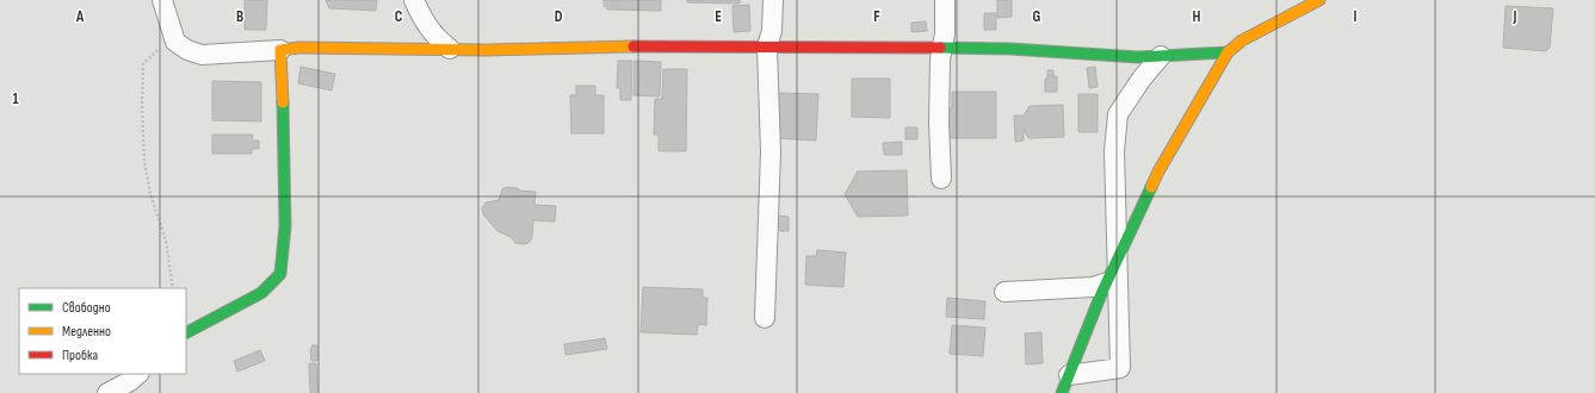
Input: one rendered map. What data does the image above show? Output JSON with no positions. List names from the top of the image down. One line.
{"legend":["Свободно","Медленно","Пробка"],"grid":{"columns":["A","B","C","D","E","F","G","H","I","J"],"rows":["1"]}}
